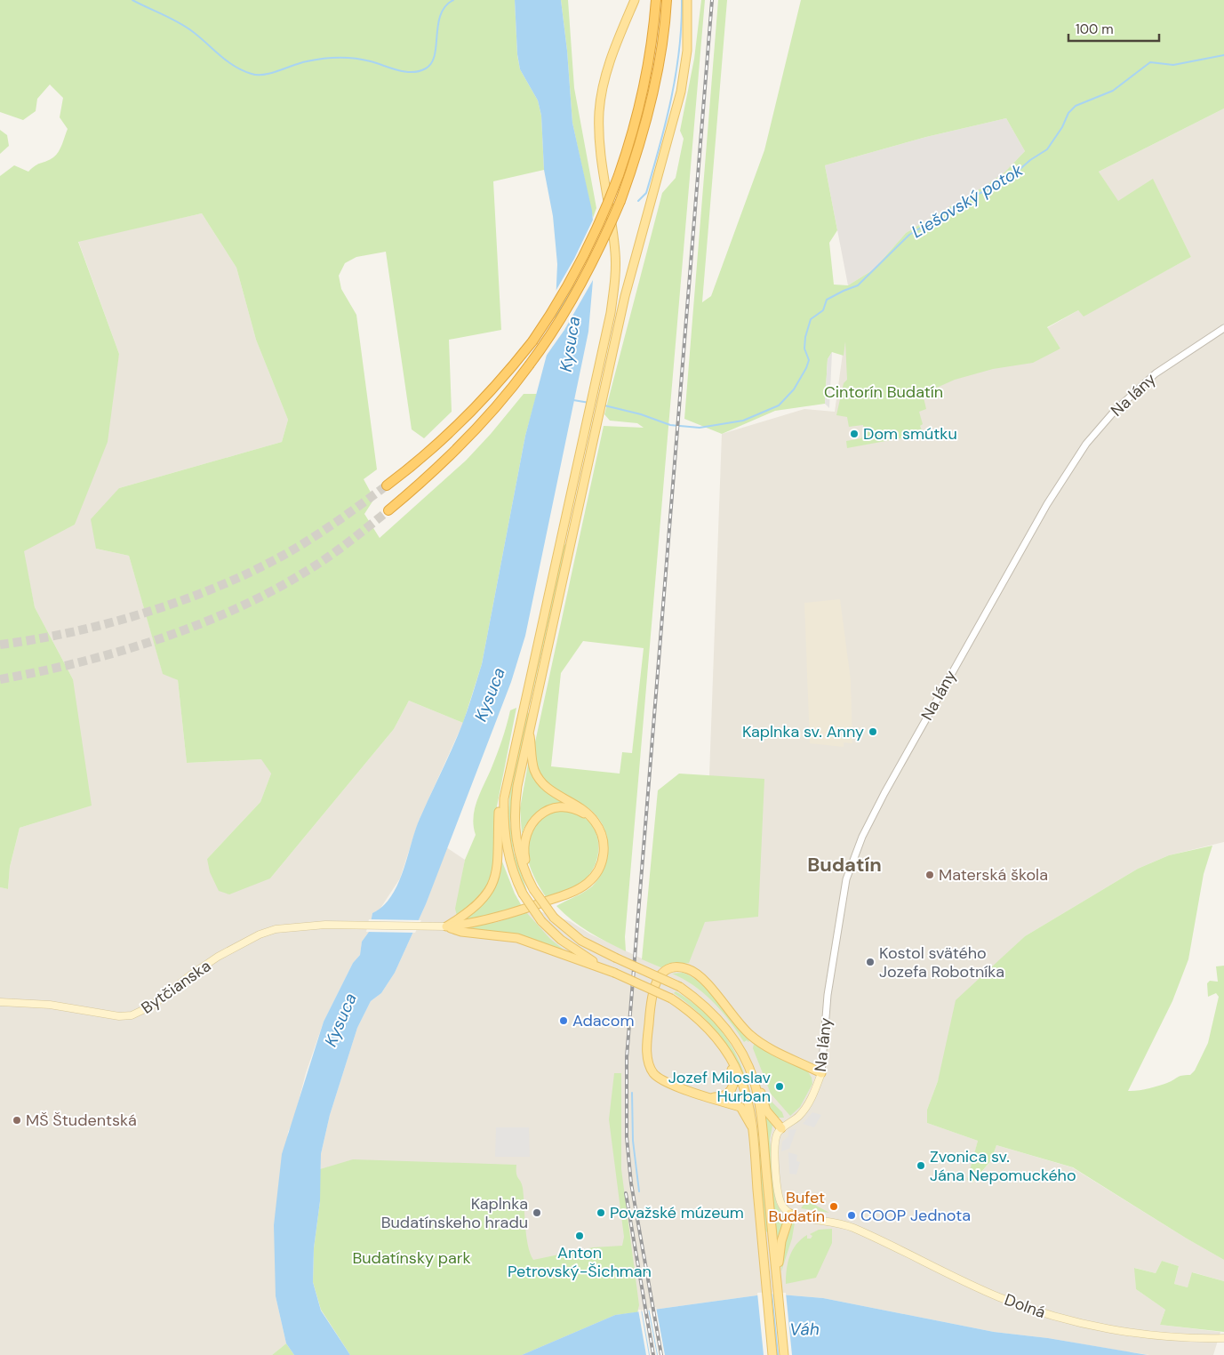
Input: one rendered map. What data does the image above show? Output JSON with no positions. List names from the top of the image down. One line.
{"streets":{"main road":["Na lány","Bytčianska","Dolná"]},"districts":["Budatín"],"water":["Liešovský potok","Kysuca","Váh"],"parks":["Cintorín Budatín","Budatínsky park"],"places":["Dom smútku","Kaplnka sv. Anny","Materská škola","Kostol svätého Jozefa Robotníka","Adacom","Jozef Miloslav Hurban","MŠ Študentská","Zvonica sv. Jána Nepomuckého","Bufet Budatín","Kaplnka Budatínskeho hradu","Považské múzeum","COOP Jednota","Anton Petrovský-Šichman"],"scale_bar":"100 m"}
